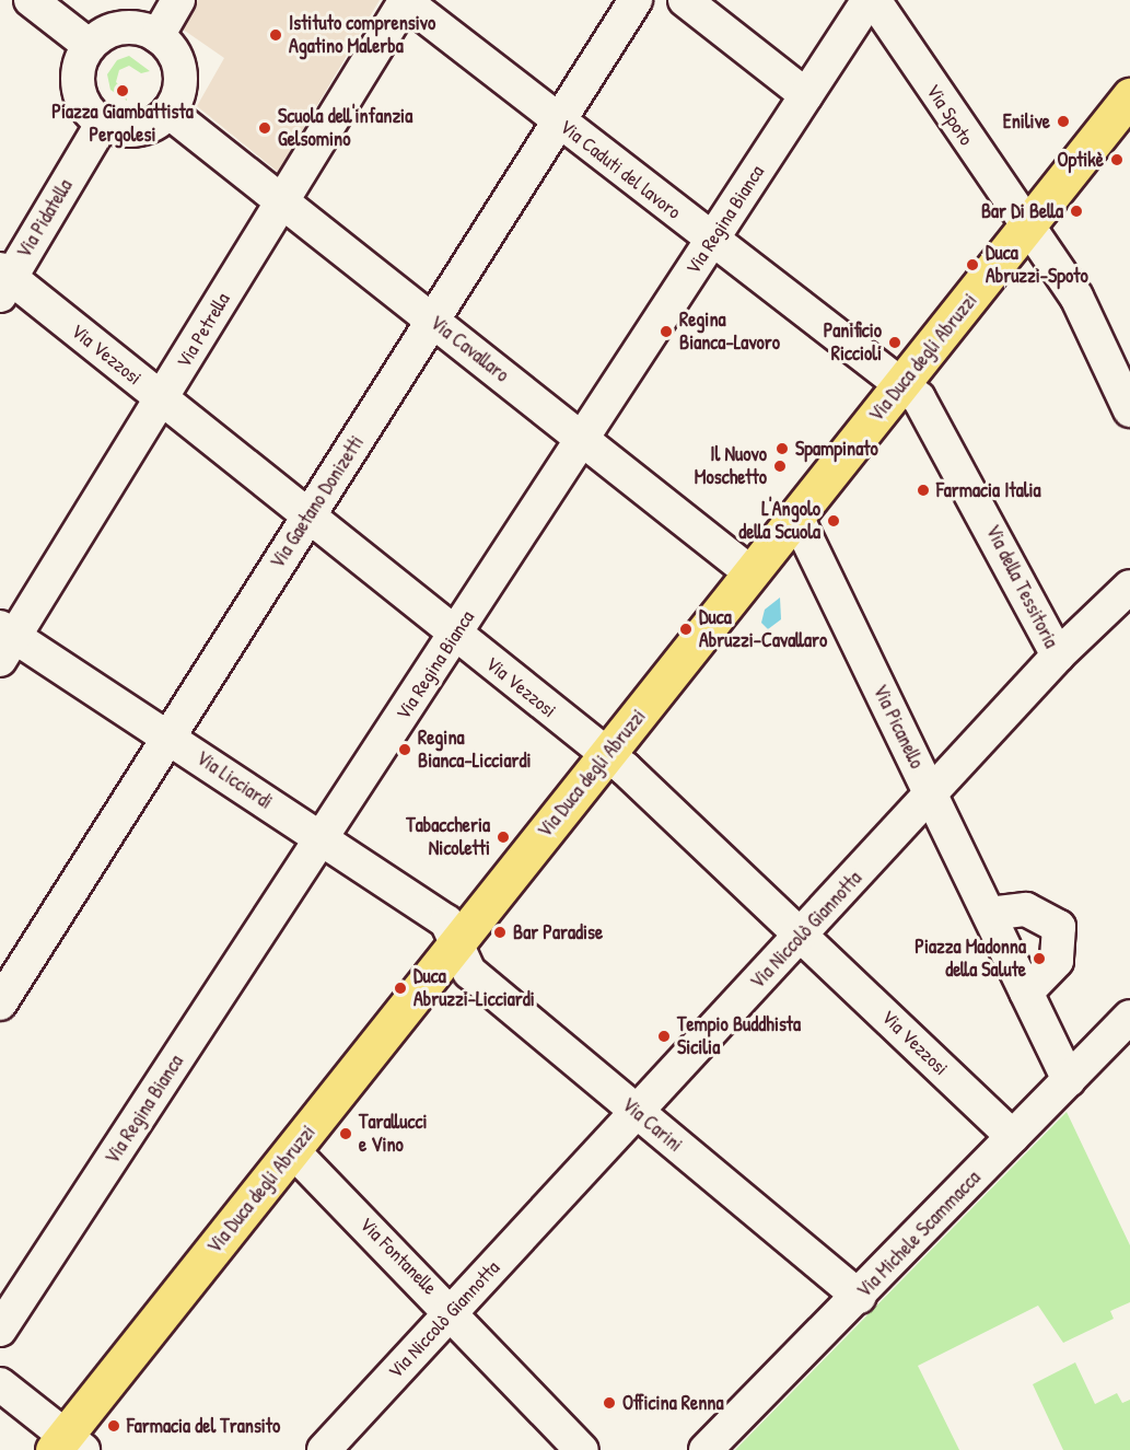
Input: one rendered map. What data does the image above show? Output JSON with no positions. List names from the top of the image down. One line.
{"streets":{"main road":["Via Duca degli Abruzzi"],"street":["Via Spoto","Via Caduti del lavoro","Via Pidatella","Via Regina Bianca","Via Petrella","Via Cavallaro","Via Vezzosi","Via Gaetano Donizetti","Via della Tessitoria","Via Picanello","Via Licciardi","Via Niccolò Giannotta","Via Carini","Via Michele Scammacca","Via Fontanelle"]},"crossings":[["Via Spoto","Via Regina Bianca"],["Via Spoto","Via Duca degli Abruzzi"],["Via Caduti del lavoro","Via Regina Bianca"],["Via Caduti del lavoro","Via Petrella"],["Via Caduti del lavoro","Via Duca degli Abruzzi"],["Via Caduti del lavoro","Via Gaetano Donizetti"],["Via Caduti del lavoro","Via della Tessitoria"],["Via Pidatella","Via Cavallaro"],["Via Pidatella","Via Vezzosi"],["Via Regina Bianca","Via Cavallaro"],["Via Regina Bianca","Via Vezzosi"],["Via Regina Bianca","Via Licciardi"],["Via Petrella","Via Cavallaro"],["Via Petrella","Via Vezzosi"],["Via Petrella","Via Licciardi"],["Via Cavallaro","Via Duca degli Abruzzi"],["Via Cavallaro","Via Gaetano Donizetti"],["Via Vezzosi","Via Duca degli Abruzzi"],["Via Vezzosi","Via Gaetano Donizetti"],["Via Vezzosi","Via Niccolò Giannotta"],["Via Vezzosi","Via Michele Scammacca"],["Via Duca degli Abruzzi","Via della Tessitoria"],["Via Duca degli Abruzzi","Via Picanello"],["Via Duca degli Abruzzi","Via Licciardi"],["Via Duca degli Abruzzi","Via Carini"],["Via Duca degli Abruzzi","Via Fontanelle"],["Via Gaetano Donizetti","Via Licciardi"],["Via della Tessitoria","Via Niccolò Giannotta"],["Via Picanello","Via Niccolò Giannotta"],["Via Licciardi","Via Carini"],["Via Niccolò Giannotta","Via Carini"],["Via Niccolò Giannotta","Via Fontanelle"],["Via Carini","Via Michele Scammacca"]],"places":["Istituto comprensivo Agatino Malerba","Piazza Giambattista Pergolesi","Enilive","Scuola dell'infanzia Gelsomino","Optikè","Bar Di Bella","Duca Abruzzi-Spoto","Regina Bianca-Lavoro","Panificio Riccioli","Spampinato","Il Nuovo Moschetto","Farmacia Italia","L'Angolo della Scuola","Duca Abruzzi-Cavallaro","Regina Bianca-Licciardi","Tabaccheria Nicoletti","Bar Paradise","Piazza Madonna della Salute","Duca Abruzzi-Licciardi","Tempio Buddhista Sicilia","Tarallucci e Vino","Officina Renna","Farmacia del Transito"]}
